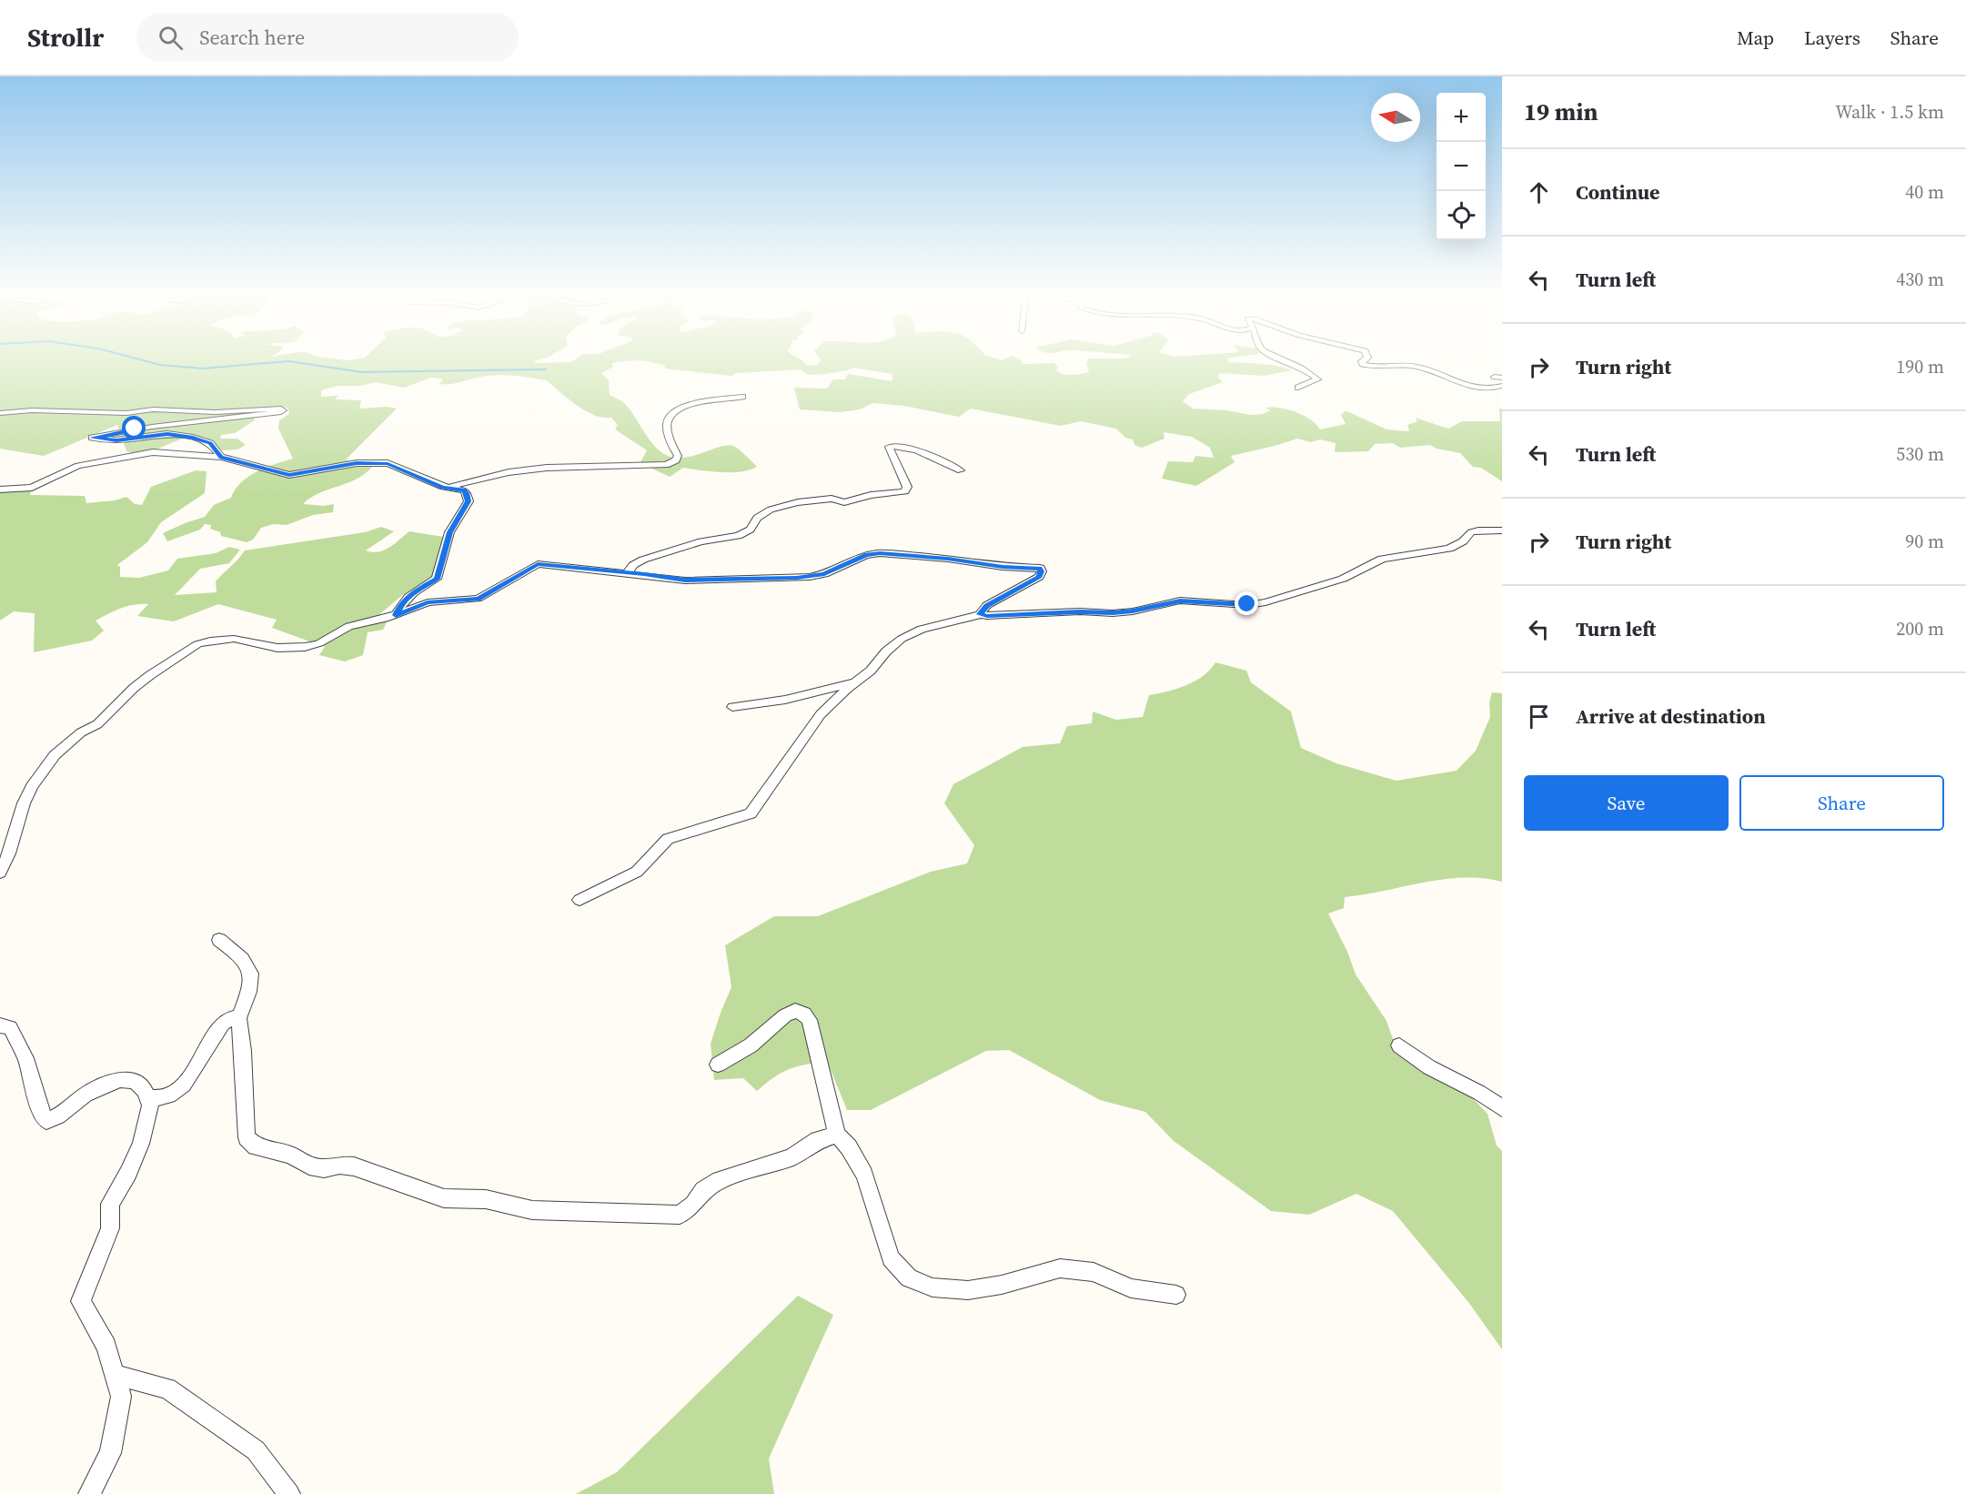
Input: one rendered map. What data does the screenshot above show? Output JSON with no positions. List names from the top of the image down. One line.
{"north":"left","page":{"header":"Strollr","search":"Search here","nav":["Map","Layers","Share"],"heading":["19 min","Walk · 1.5 km"],"map_buttons":["+","−"],"list":[["Continue","40 m"],["Turn left","430 m"],["Turn right","190 m"],["Turn left","530 m"],["Turn right","90 m"],["Turn left","200 m"],"Arrive at destination"],"buttons":["Save","Share"]}}
